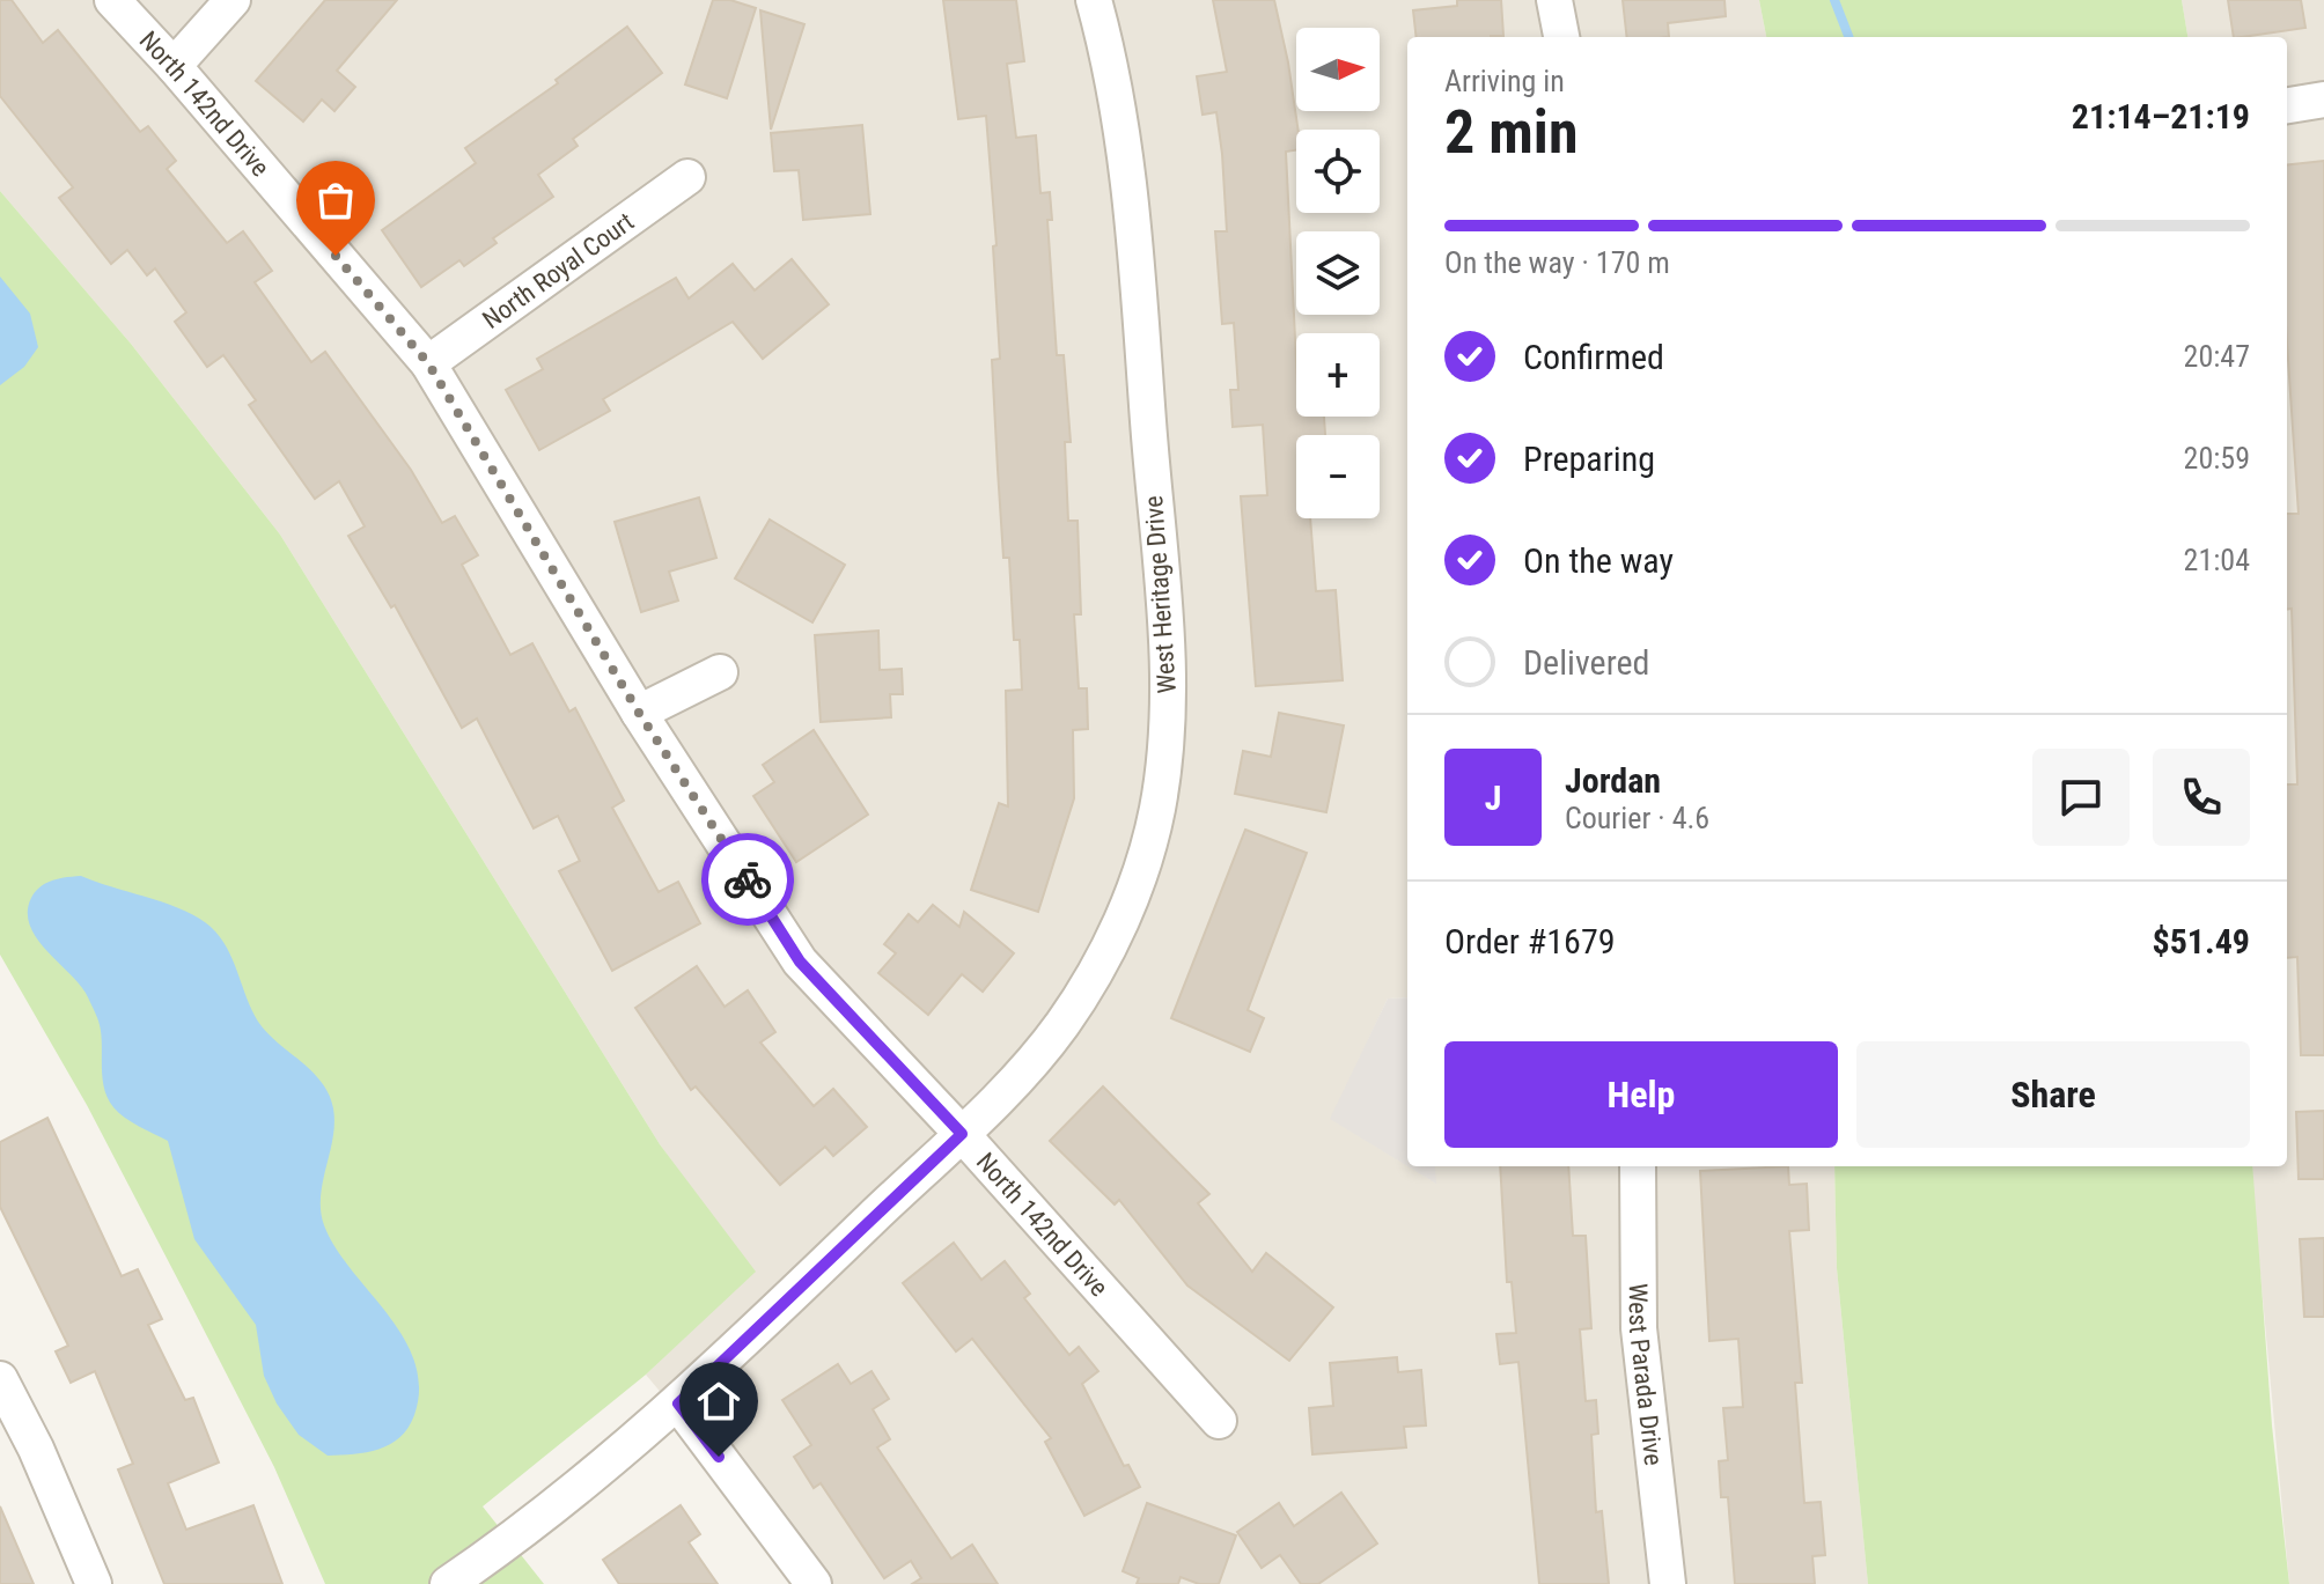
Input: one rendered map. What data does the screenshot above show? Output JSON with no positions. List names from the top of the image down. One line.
{"streets":{"street":["North 142nd Drive","North Royal Court","West Heritage Drive","West Parada Drive"]},"crossings":[["North 142nd Drive","North Royal Court"],["North 142nd Drive","West Heritage Drive"]],"north":"right","page":{"map_buttons":["+","−"],"heading":["2 min","Arriving in","21:14–21:19"],"panel":["Jordan","Courier · 4.6","Order #1679","$51.49"],"bar":"On the way · 170 m","list":[["Confirmed","20:47"],["Preparing","20:59"],["On the way","21:04"],"Delivered"],"round":"J","buttons":["Help","Share"]}}
